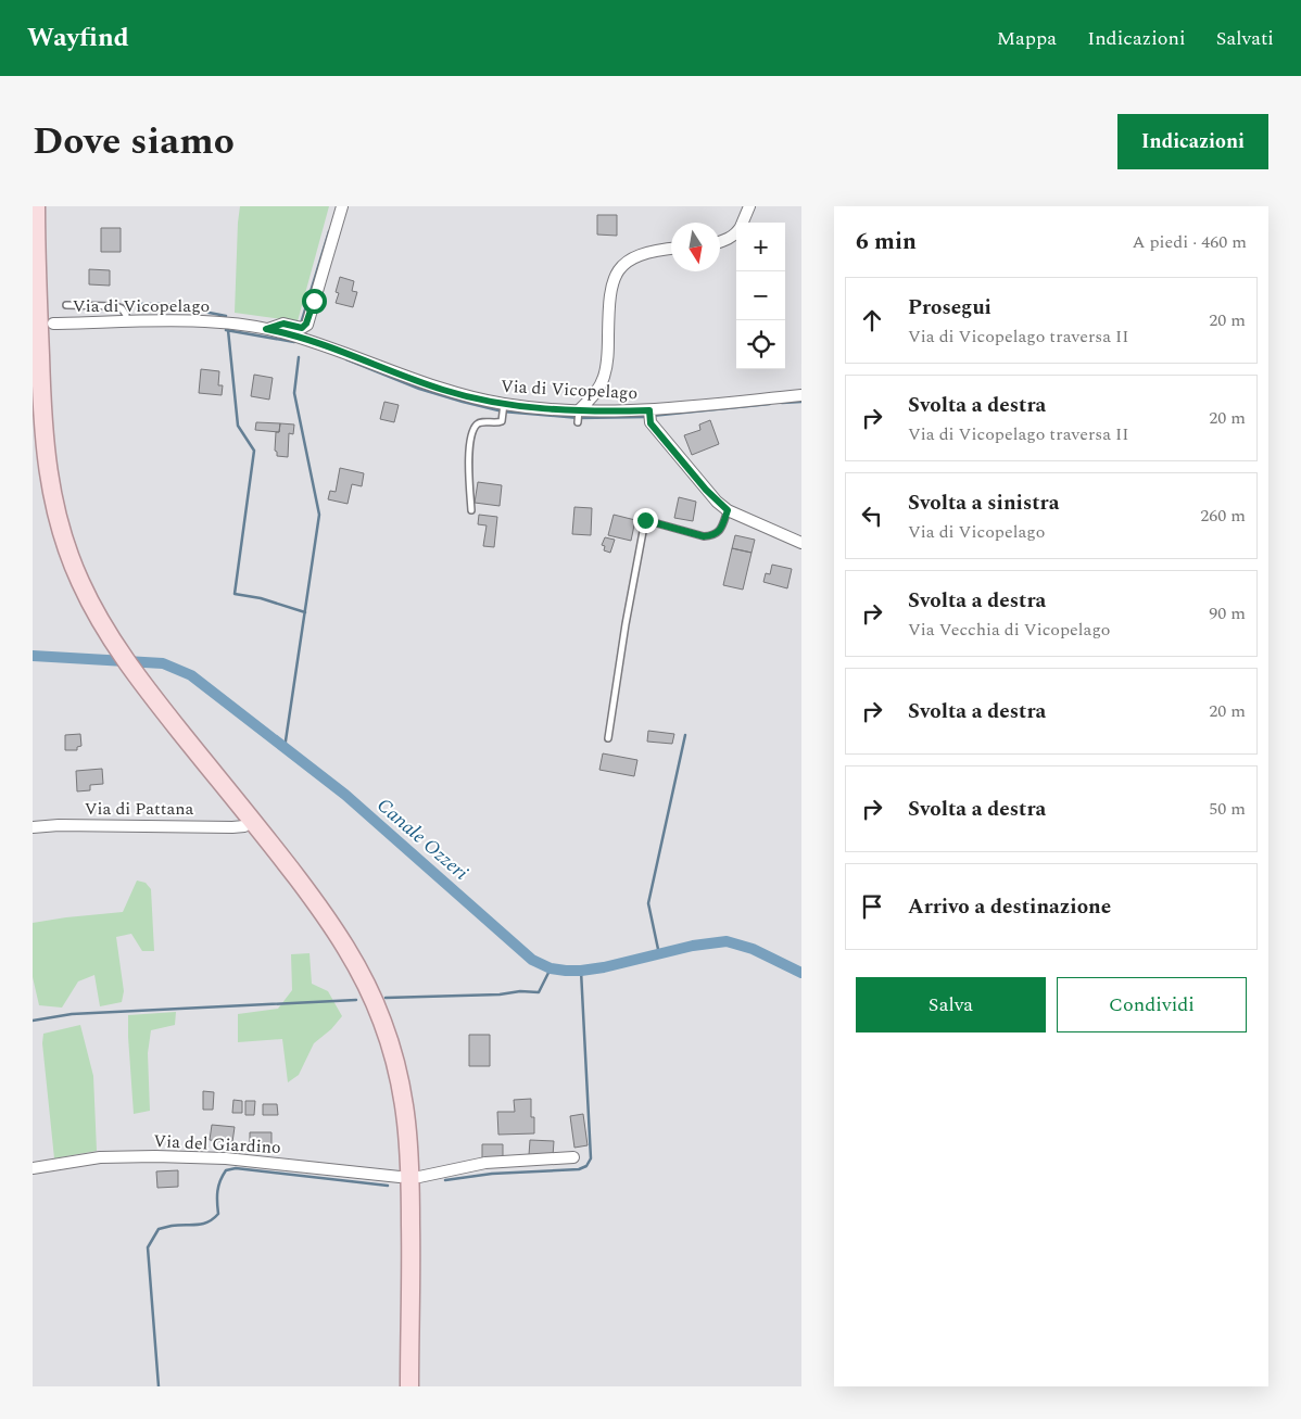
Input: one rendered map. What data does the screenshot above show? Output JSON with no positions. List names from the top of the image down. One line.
{"streets":{"street":["Via di Vicopelago","Via di Pattana","Via del Giardino"]},"water":["Canale Ozzeri"],"north":"bottom","page":{"header":"Wayfind","nav":["Mappa","Indicazioni","Salvati"],"title":"Dove siamo","buttons":["Indicazioni",["Salva","Condividi"]],"heading":["6 min","A piedi · 460 m"],"map_buttons":["+","−"],"list":[["Prosegui","Via di Vicopelago traversa II","20 m"],["Svolta a destra","Via di Vicopelago traversa II","20 m"],["Svolta a sinistra","Via di Vicopelago","260 m"],["Svolta a destra","Via Vecchia di Vicopelago","90 m"],["Svolta a destra","20 m"],["Svolta a destra","50 m"],"Arrivo a destinazione"]}}
